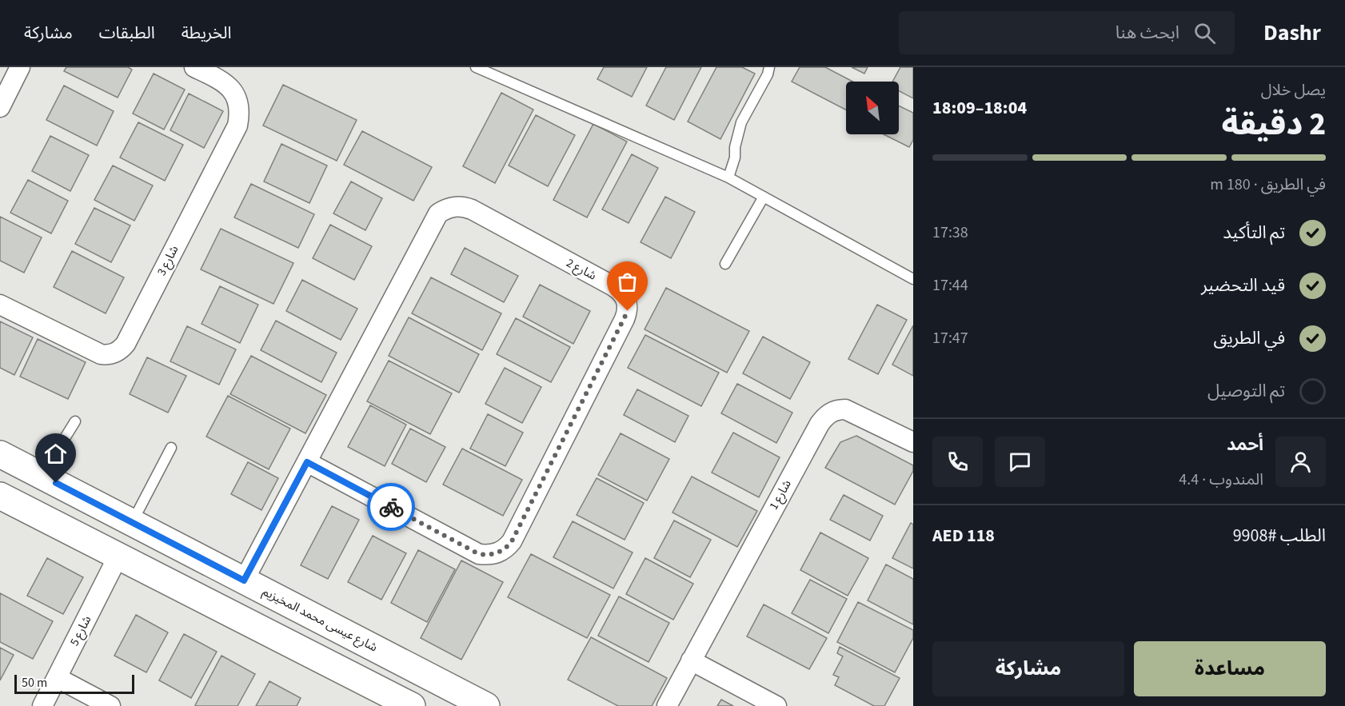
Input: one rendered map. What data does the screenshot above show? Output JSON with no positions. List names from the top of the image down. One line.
{"streets":{"street":["شارع 3","شارع 2","شارع 1","شارع عيسى محمد المخيزيم","شارع 5"]},"crossings":[["شارع 2","شارع عيسى محمد المخيزيم"]],"scale_bar":"50 m","north":"top left","page":{"header":"Dashr","search":"ابحث هنا","nav":["الخريطة","الطبقات","مشاركة"],"heading":["2 دقيقة","يصل خلال","18:04–18:09"],"panel":["أحمد","المندوب · 4.4","الطلب #9908","AED 118"],"bar":"في الطريق · 180 m","list":[["تم التأكيد","17:38"],["قيد التحضير","17:44"],["في الطريق","17:47"],"تم التوصيل"],"buttons":["مساعدة","مشاركة"],"scale":"50 m"}}
